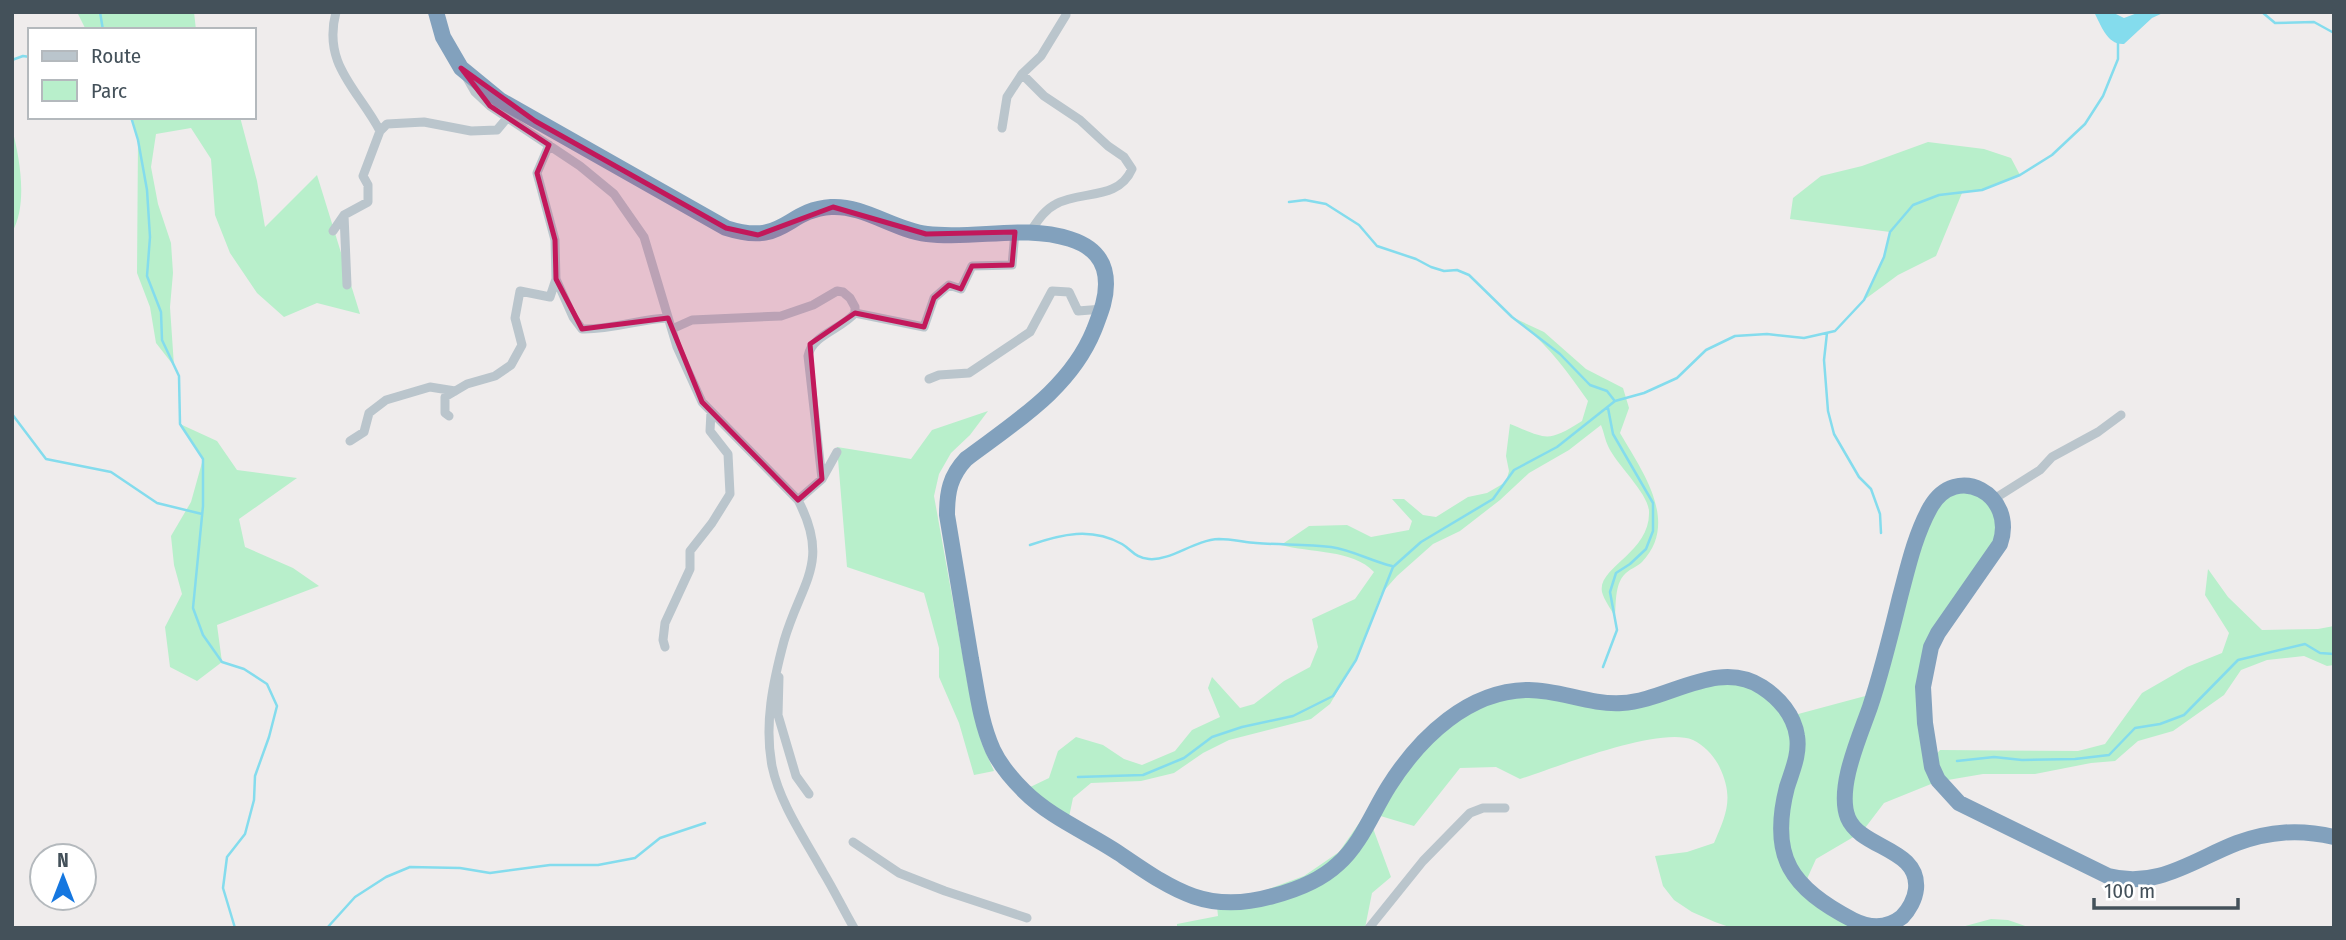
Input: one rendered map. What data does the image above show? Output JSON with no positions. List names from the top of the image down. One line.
{"legend":["Route","Parc"],"scale_bar":"100 m","north":"top"}
